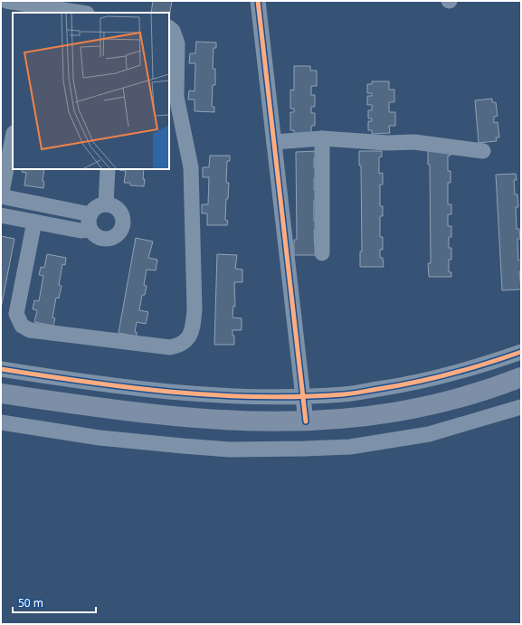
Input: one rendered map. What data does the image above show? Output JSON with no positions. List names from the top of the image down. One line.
{"scale_bar":"50 m"}
